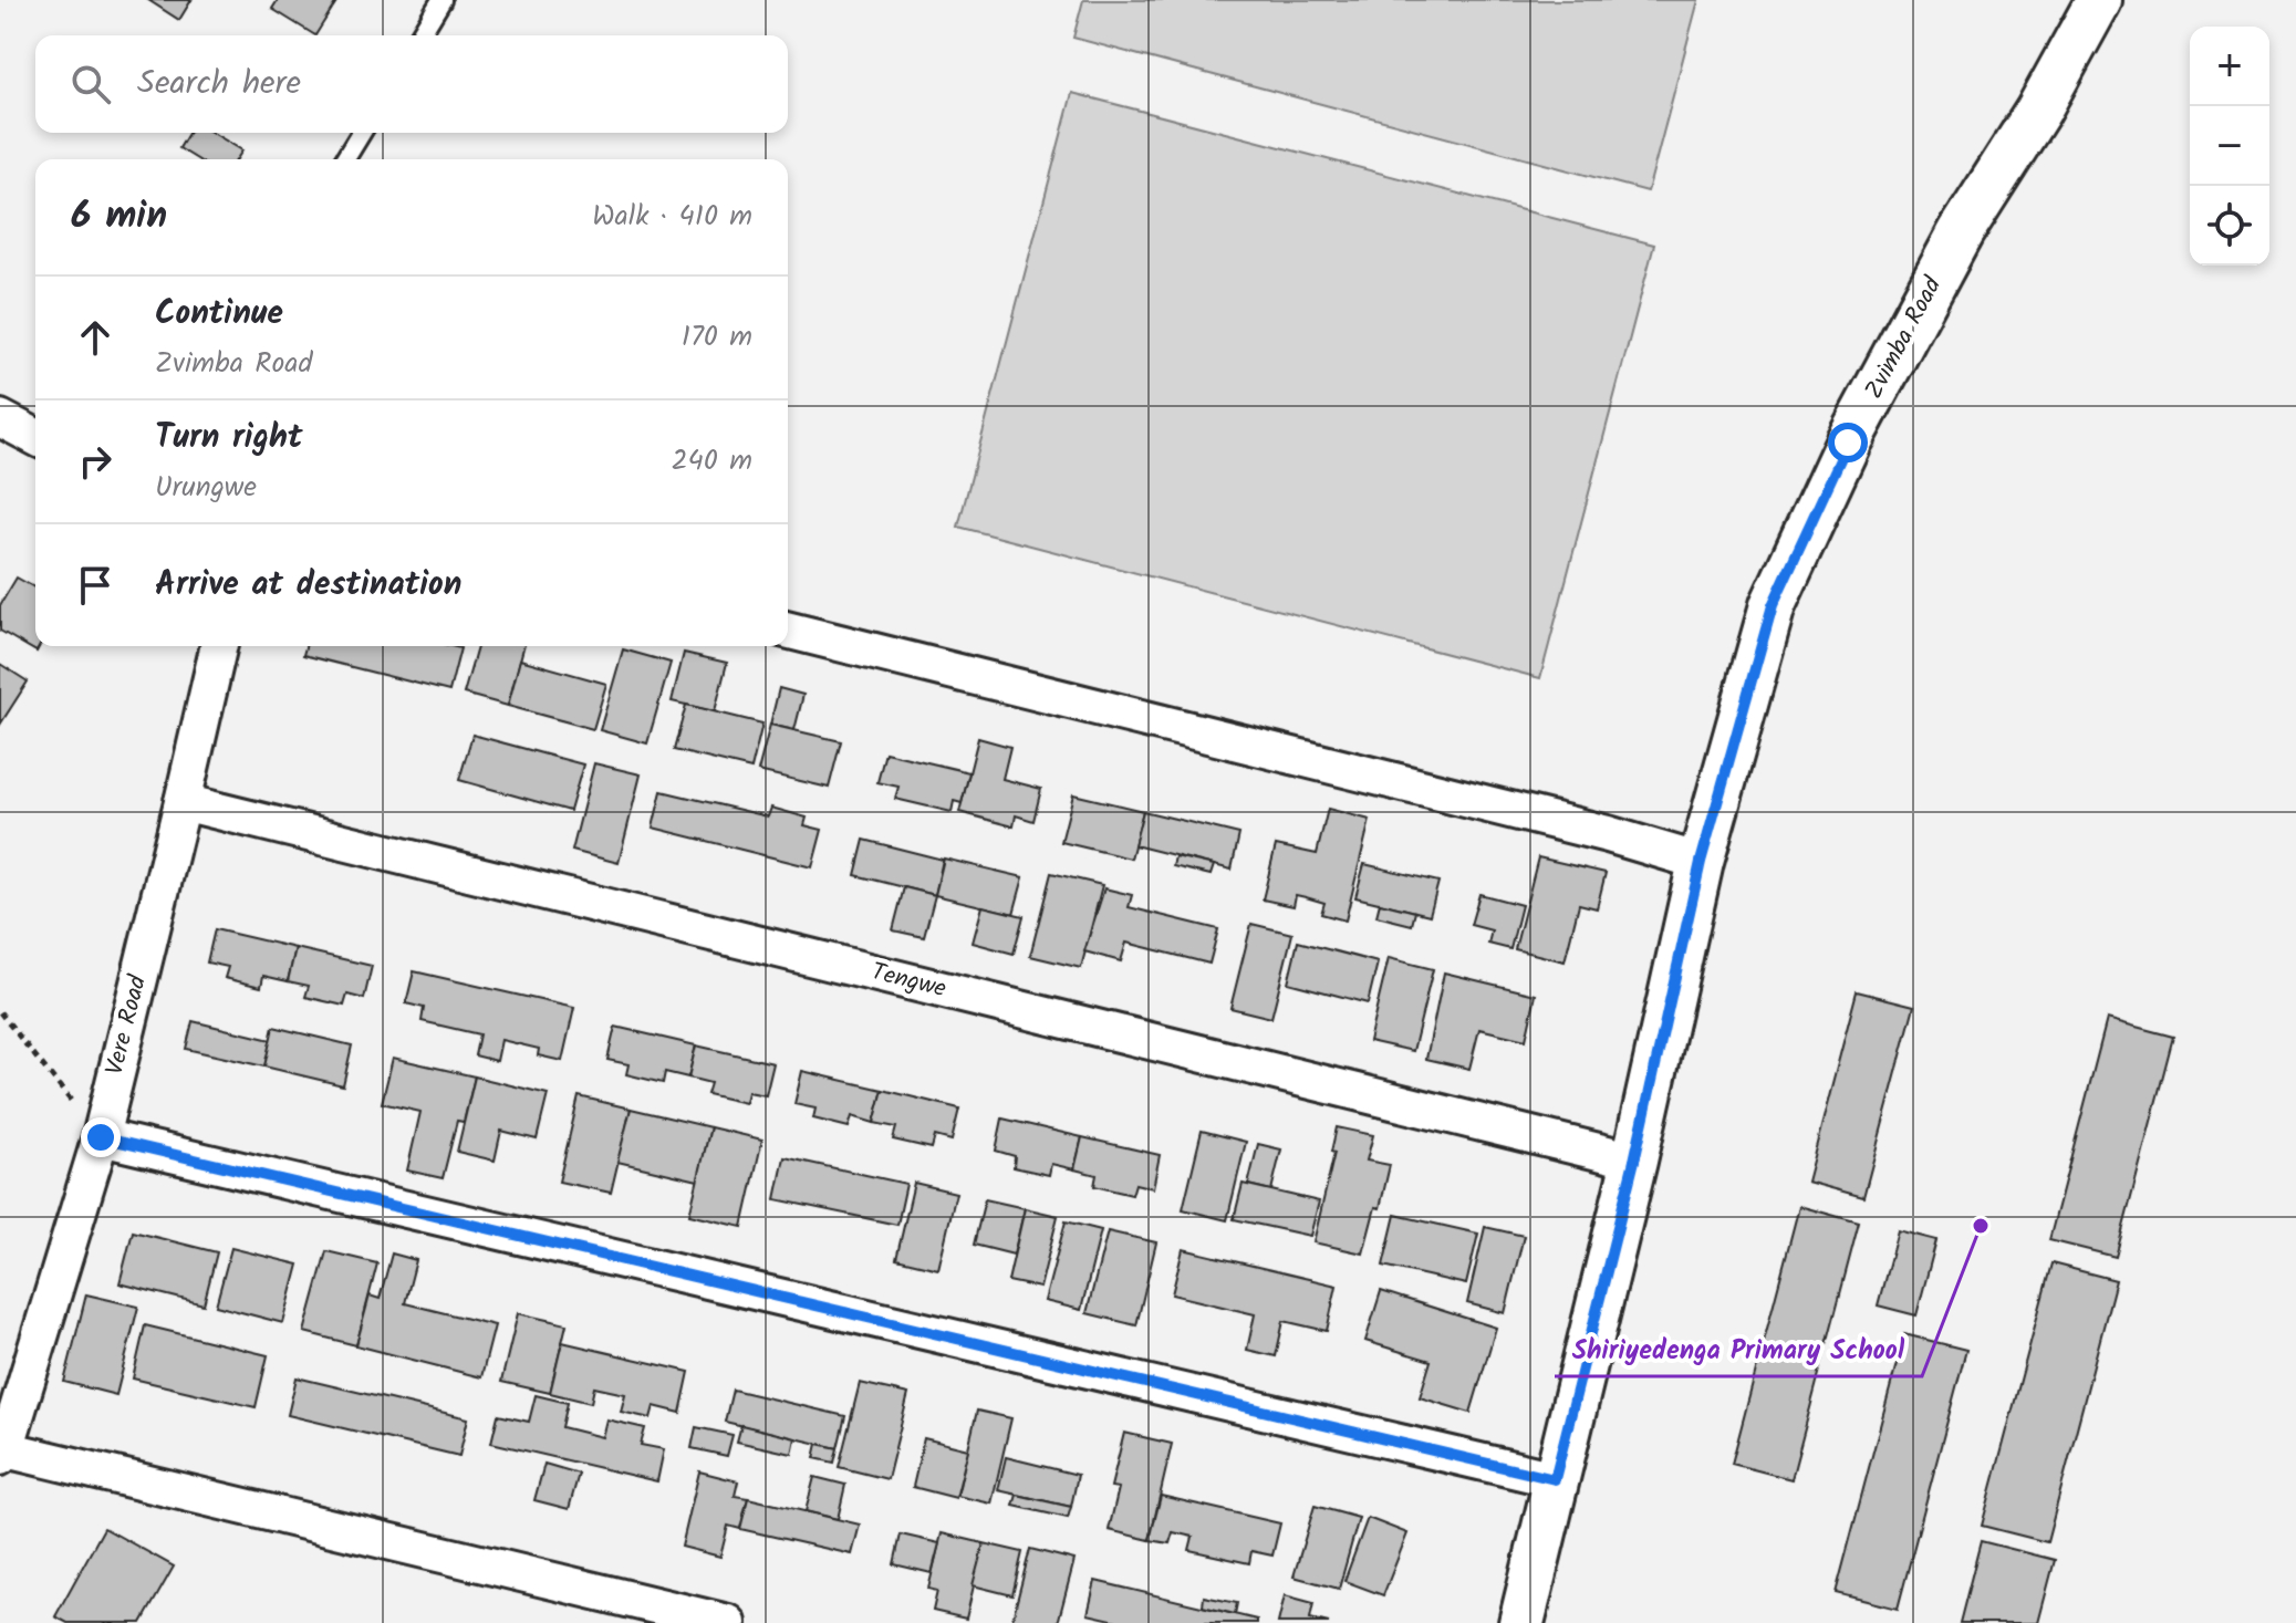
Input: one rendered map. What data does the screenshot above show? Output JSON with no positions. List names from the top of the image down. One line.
{"streets":{"street":["Zvimba Road","Tengwe","Vere Road"]},"crossings":[["Zvimba Road","Tengwe"],["Tengwe","Vere Road"]],"places":["Shiriyedenga Primary School"],"page":{"map_buttons":["+","−"],"search":"Search here","heading":["6 min","Walk · 410 m"],"list":[["Continue","Zvimba Road","170 m"],["Turn right","Urungwe","240 m"],"Arrive at destination"]}}
